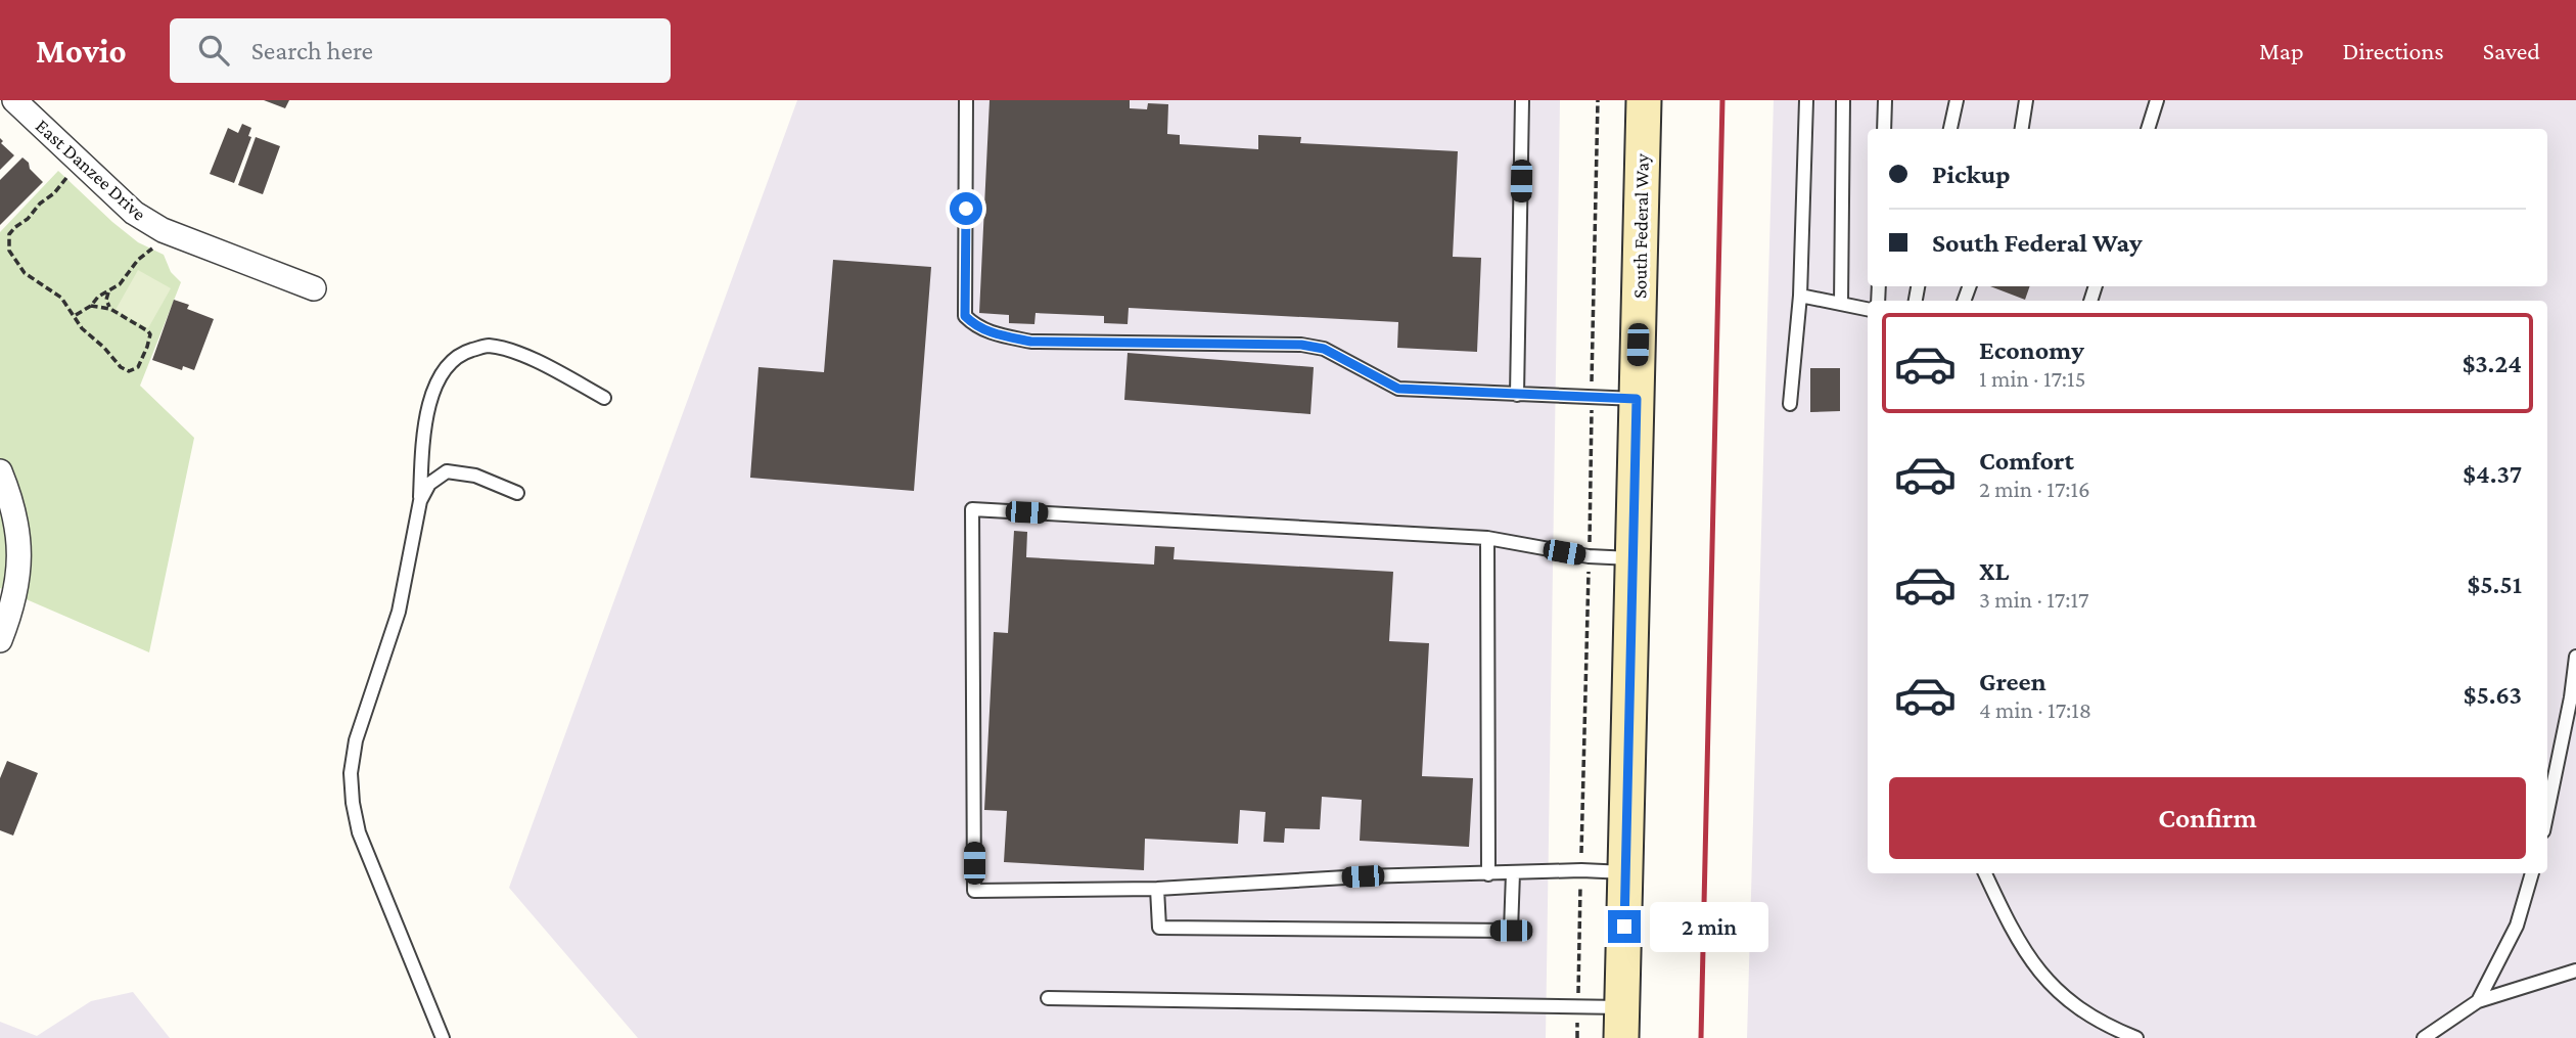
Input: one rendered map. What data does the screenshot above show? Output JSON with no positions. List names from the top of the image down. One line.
{"streets":{"main road":["South Federal Way"],"street":["East Danzee Drive"]},"page":{"header":"Movio","search":"Search here","nav":["Map","Directions","Saved"],"banner":["Pickup","South Federal Way"],"list":[{"name":"Economy","note":"1 min · 17:15","value":"$3.24"},{"name":"Comfort","note":"2 min · 17:16","value":"$4.37"},{"name":"XL","note":"3 min · 17:17","value":"$5.51"},{"name":"Green","note":"4 min · 17:18","value":"$5.63"}],"buttons":"Confirm","bubble":"2 min"}}
